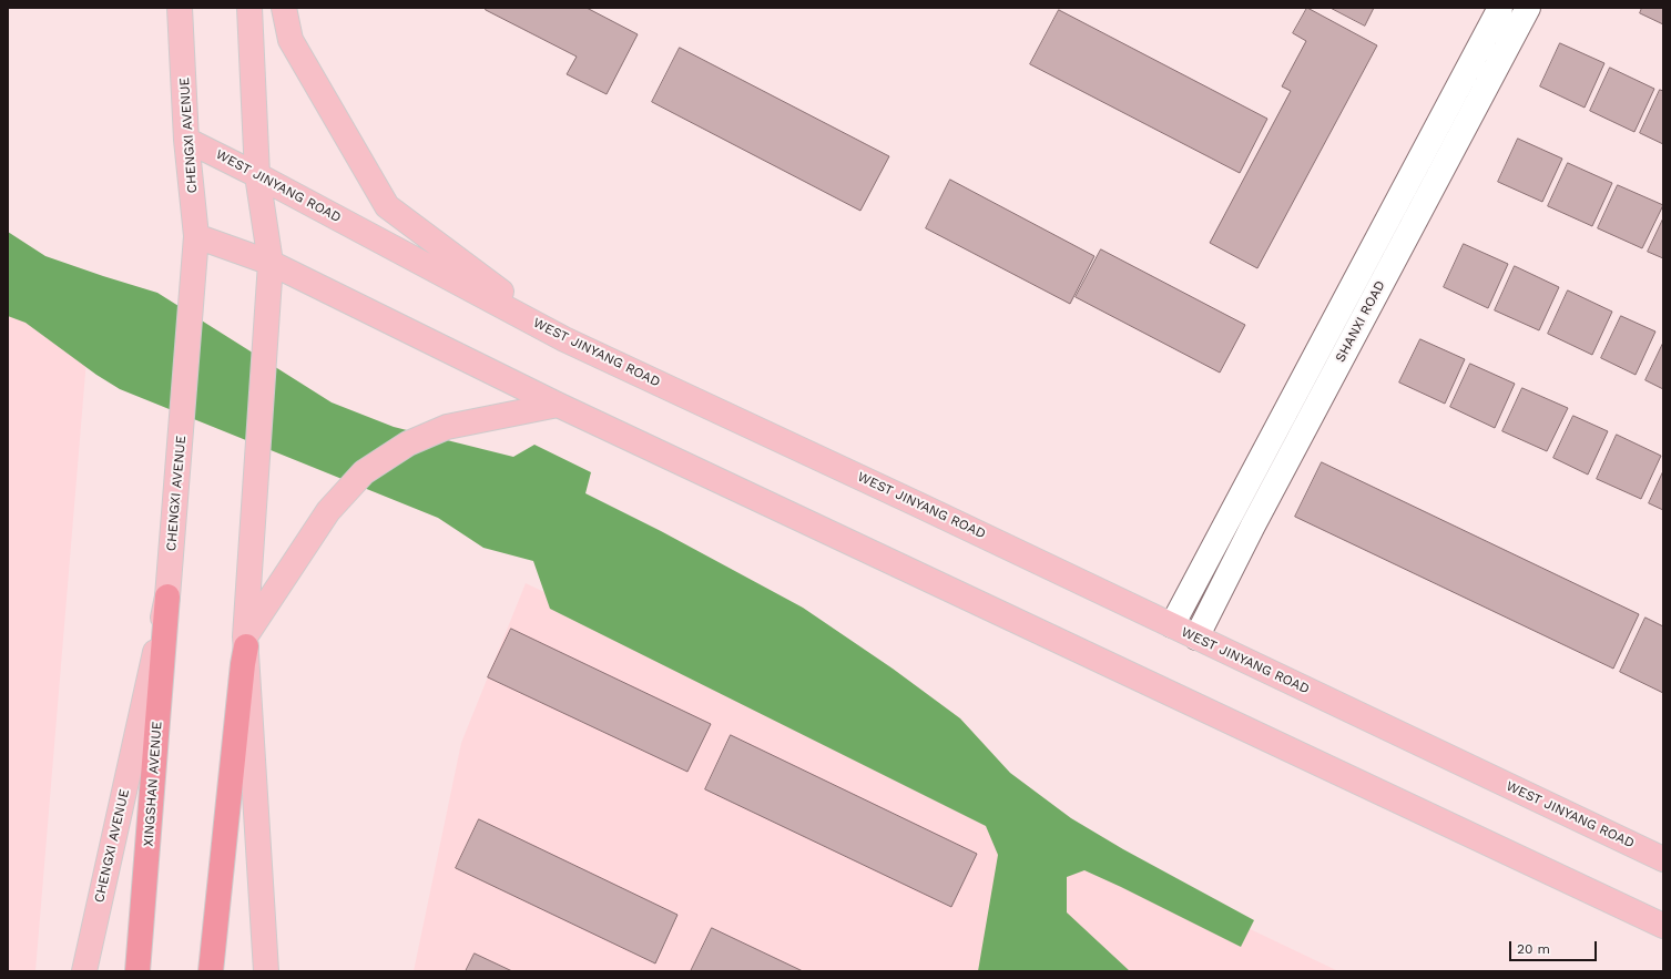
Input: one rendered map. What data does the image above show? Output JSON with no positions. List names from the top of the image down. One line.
{"streets":{"highway":["XINGSHAN AVENUE"],"main road":["CHENGXI AVENUE","WEST JINYANG ROAD"],"street":["SHANXI ROAD"]},"crossings":[["CHENGXI AVENUE","WEST JINYANG ROAD"],["CHENGXI AVENUE","XINGSHAN AVENUE"],["WEST JINYANG ROAD","SHANXI ROAD"]],"scale_bar":"20 m"}
